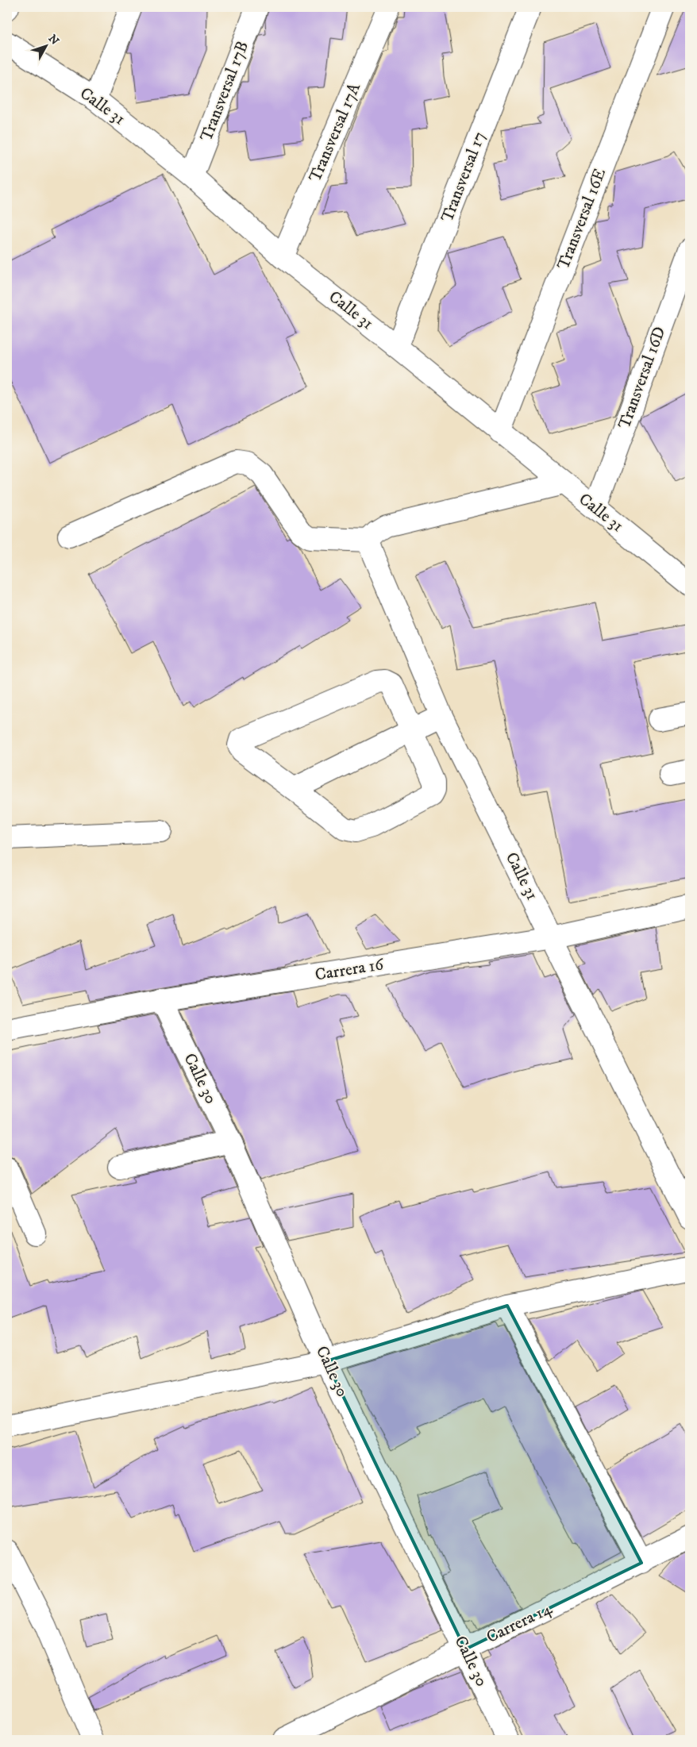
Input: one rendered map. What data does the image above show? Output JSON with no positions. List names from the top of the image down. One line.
{"streets":{"street":["Transversal 17B","Calle 31","Transversal 17A","Transversal 17","Transversal 16E","Transversal 16D","Carrera 16","Calle 30","Carrera 14"]},"crossings":[["Transversal 17B","Calle 31"],["Calle 31","Transversal 17A"],["Calle 31","Transversal 17"],["Calle 31","Transversal 16E"],["Calle 31","Transversal 16D"],["Calle 31","Carrera 16"],["Carrera 16","Calle 30"],["Calle 30","Carrera 14"]],"north":"top right"}
